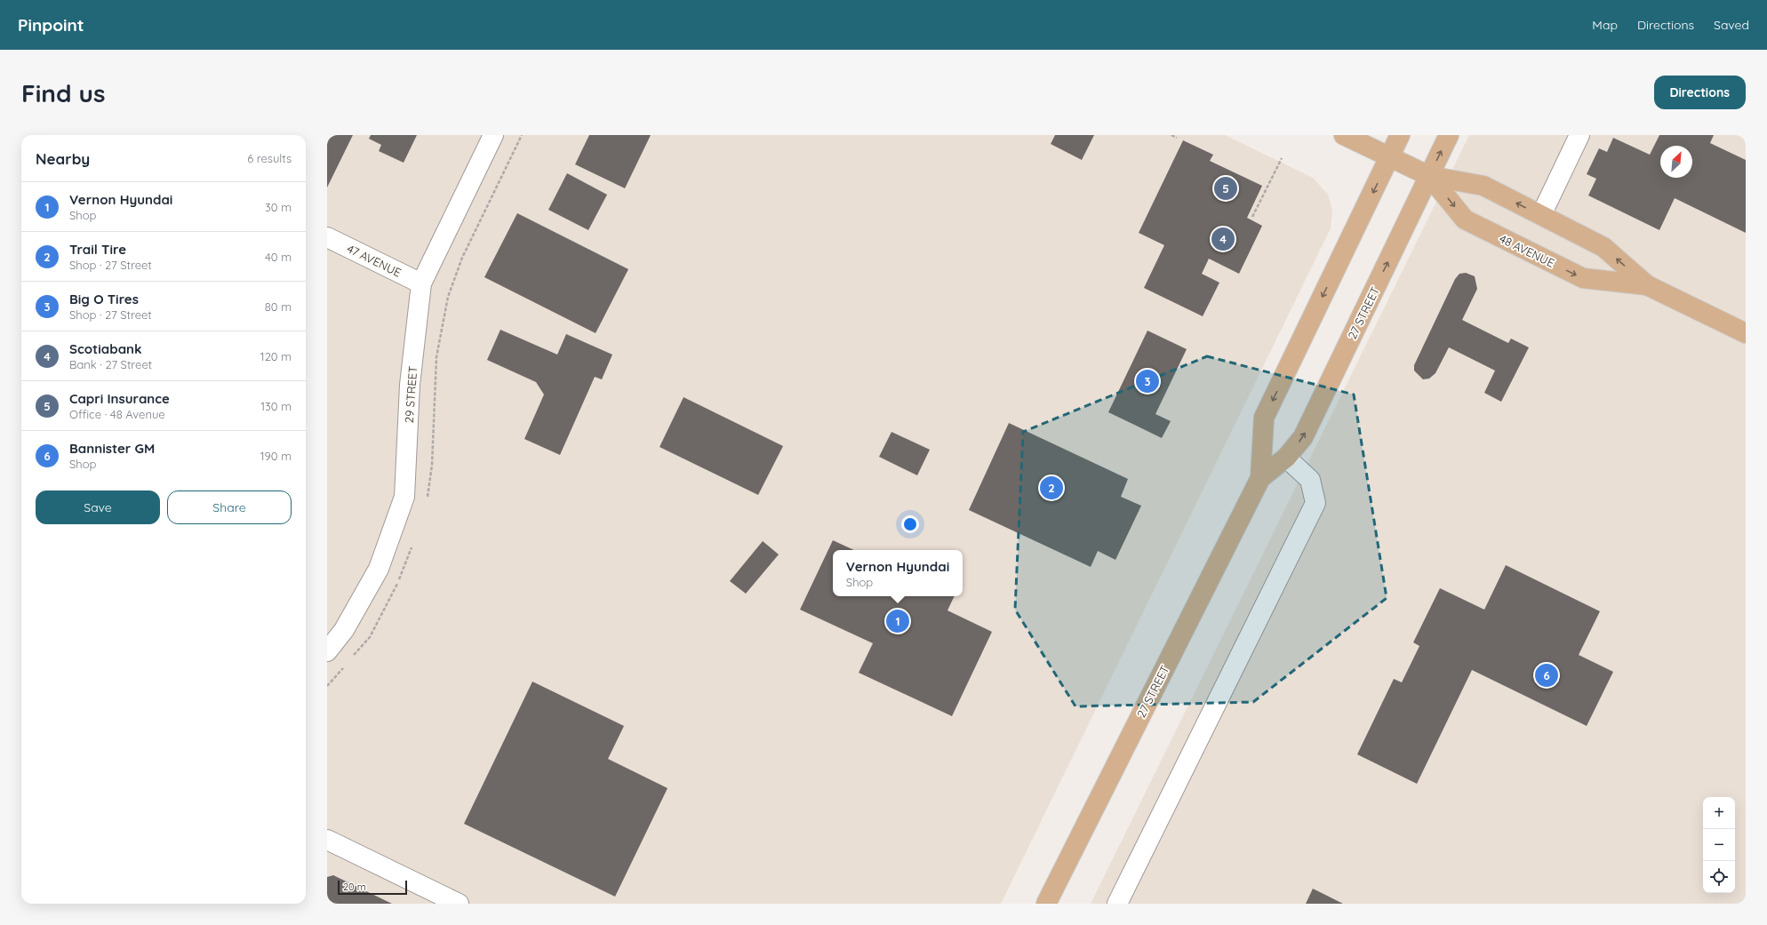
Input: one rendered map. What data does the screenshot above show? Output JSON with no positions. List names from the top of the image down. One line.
{"streets":{"main road":["48 AVENUE","27 STREET"],"street":["47 AVENUE","29 STREET"]},"crossings":[["48 AVENUE","27 STREET"],["47 AVENUE","29 STREET"]],"scale_bar":"20 m","north":"top right","page":{"header":"Pinpoint","nav":["Map","Directions","Saved"],"buttons":["Directions",["Save","Share"]],"title":"Find us","heading":["Nearby","6 results"],"pins":["5","4","3","2","1","6"],"list":[{"mark":"1","name":"Vernon Hyundai","note":"Shop","value":"30 m"},{"mark":"2","name":"Trail Tire","note":"Shop · 27 Street","value":"40 m"},{"mark":"3","name":"Big O Tires","note":"Shop · 27 Street","value":"80 m"},{"mark":"4","name":"Scotiabank","note":"Bank · 27 Street","value":"120 m"},{"mark":"5","name":"Capri Insurance","note":"Office · 48 Avenue","value":"130 m"},{"mark":"6","name":"Bannister GM","note":"Shop","value":"190 m"}],"popup":["Vernon Hyundai","Shop"],"map_buttons":["+","−"],"scale":"20 m"}}
